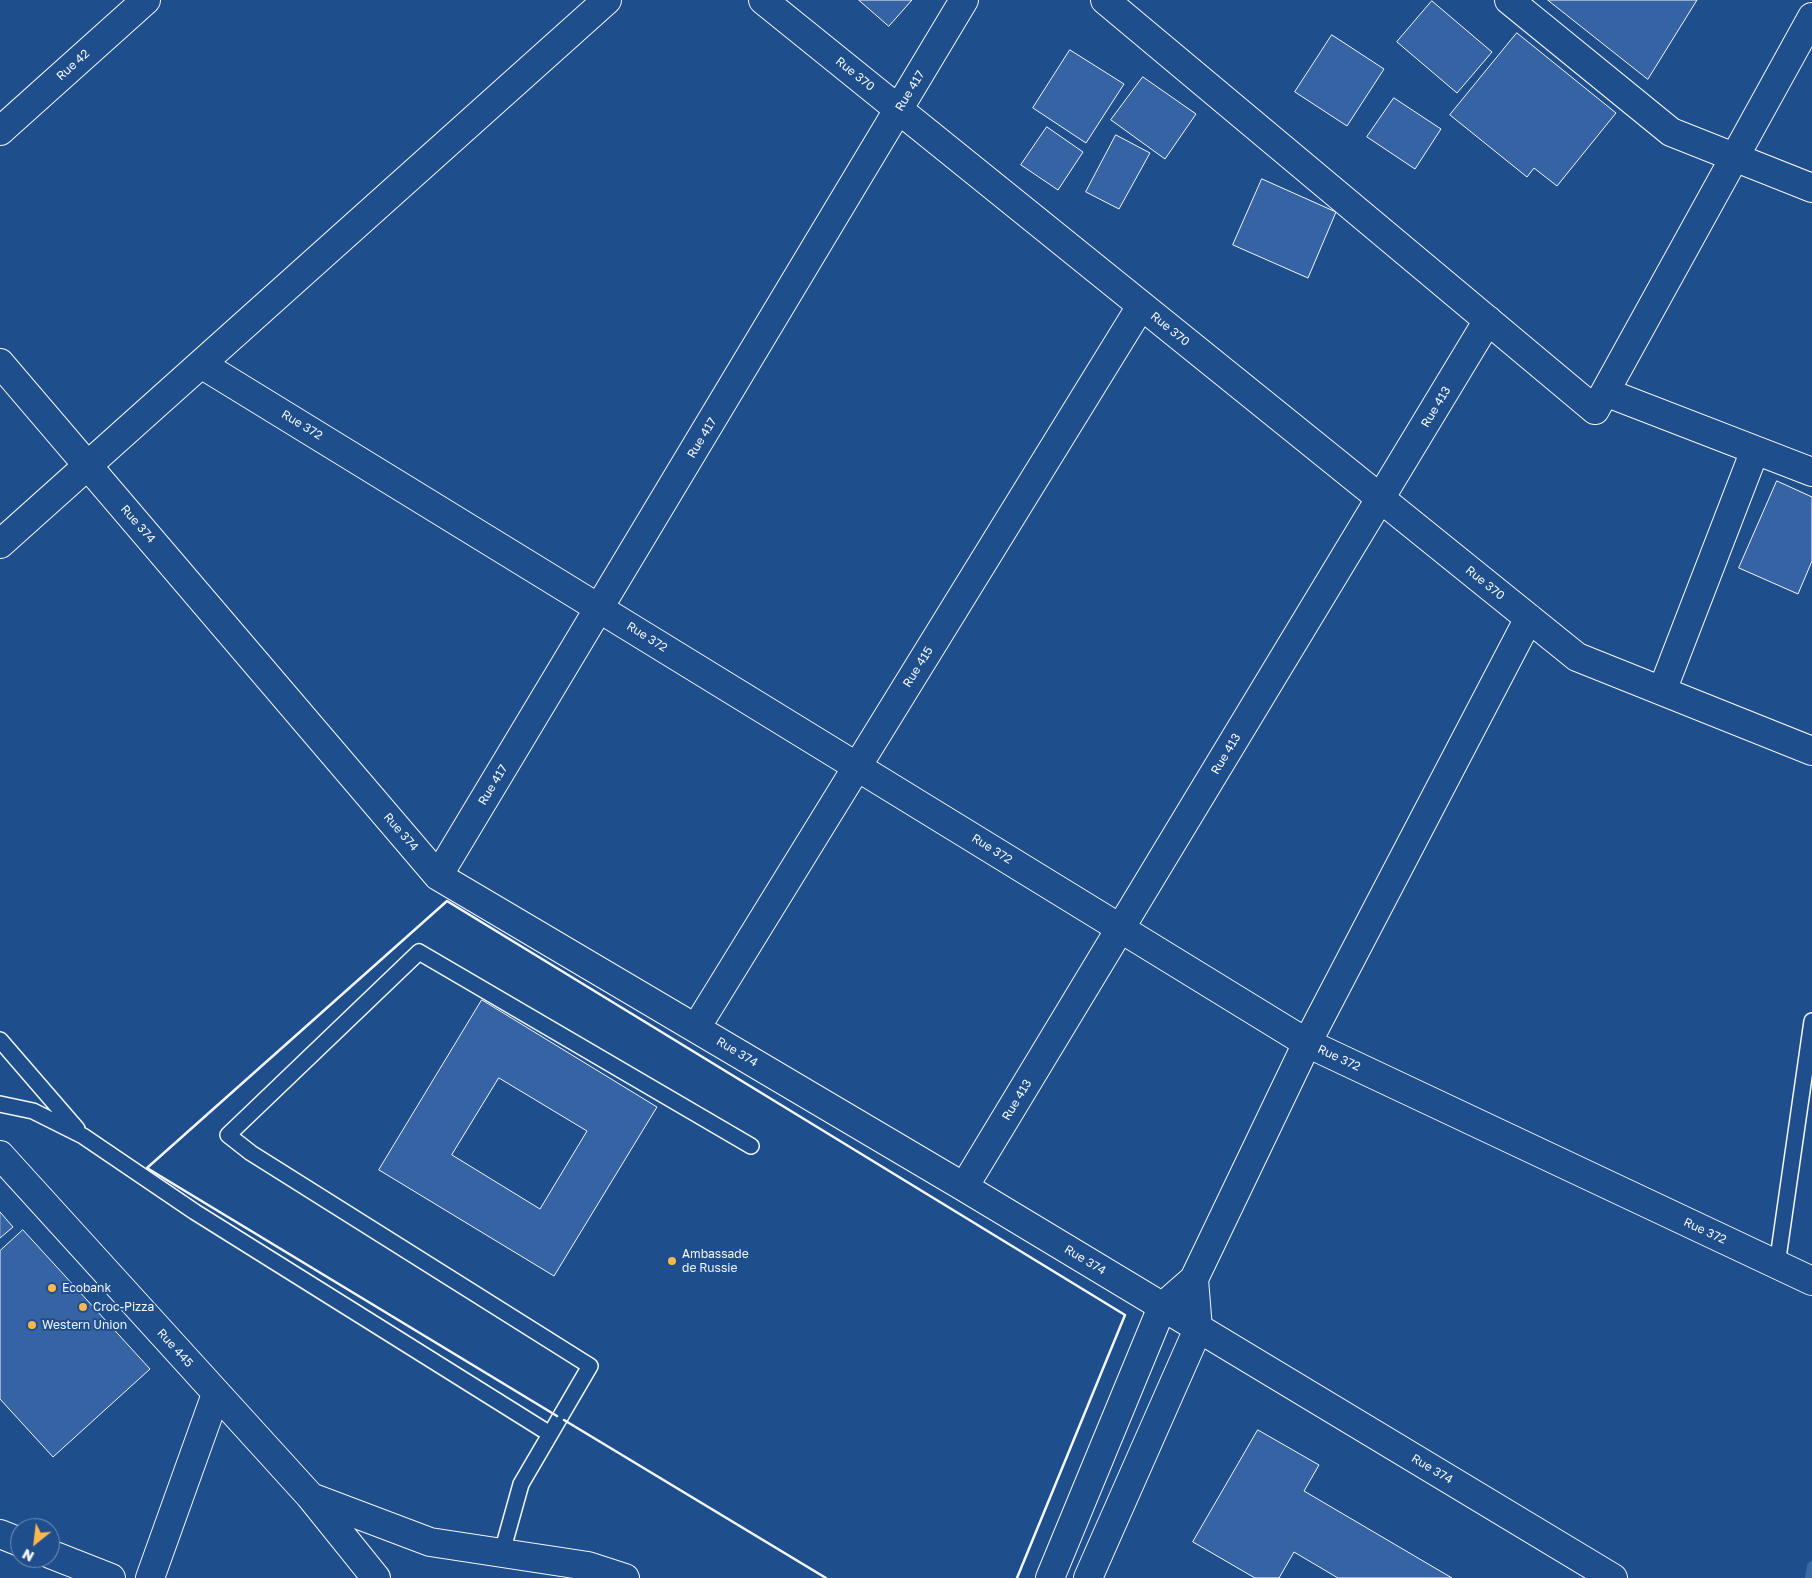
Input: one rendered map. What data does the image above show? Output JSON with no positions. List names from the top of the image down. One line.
{"streets":{"street":["Rue 42","Rue 370","Rue 417","Rue 413","Rue 372","Rue 374","Rue 415","Rue 445"]},"crossings":[["Rue 370","Rue 417"],["Rue 370","Rue 413"],["Rue 370","Rue 415"],["Rue 417","Rue 372"],["Rue 417","Rue 374"],["Rue 413","Rue 372"],["Rue 413","Rue 374"],["Rue 372","Rue 415"],["Rue 374","Rue 415"]],"places":["Ambassade de Russie","Ecobank","Croc-Pizza","Western Union"],"north":"bottom left"}
